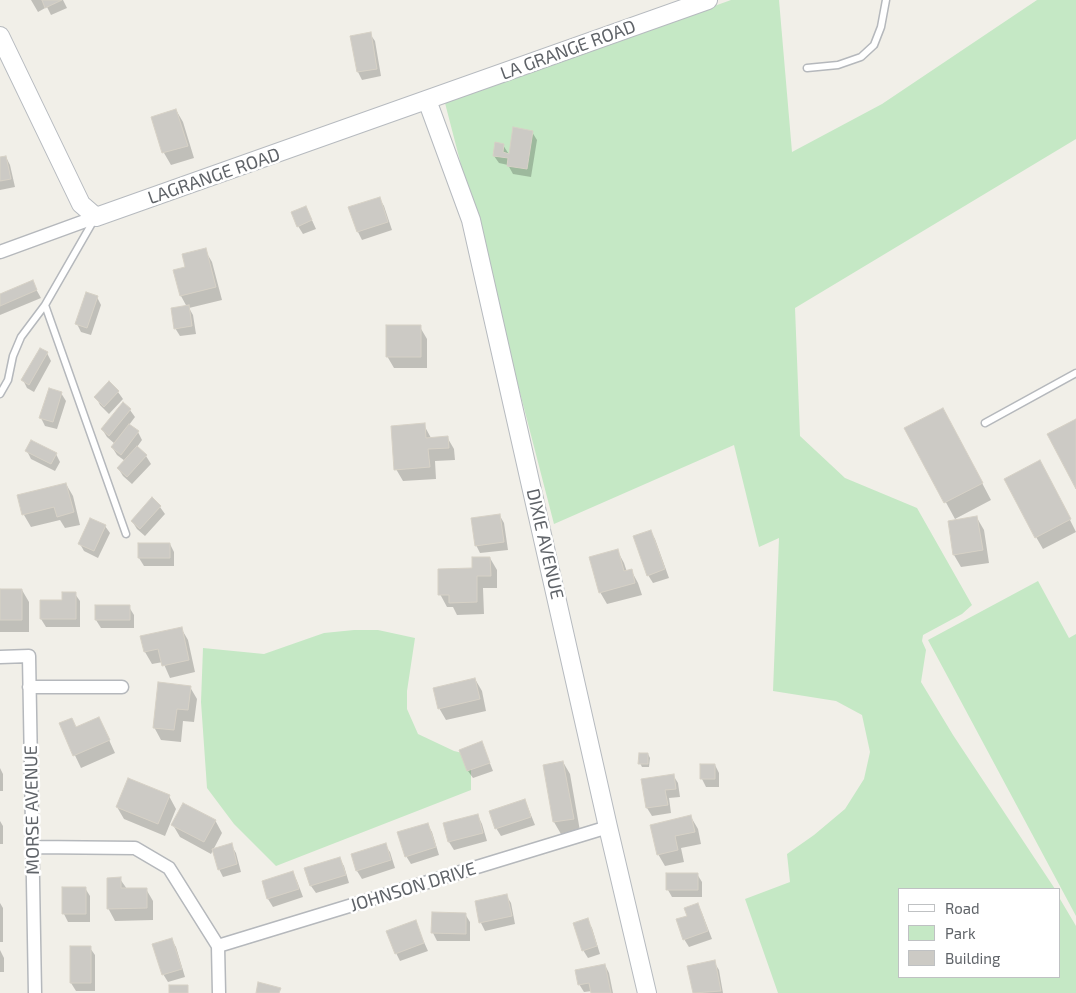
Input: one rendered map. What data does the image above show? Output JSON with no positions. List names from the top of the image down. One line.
{"streets":{"street":["LA GRANGE ROAD","LAGRANGE ROAD","DIXIE AVENUE","MORSE AVENUE","JOHNSON DRIVE"]},"crossings":[["LA GRANGE ROAD","LAGRANGE ROAD"],["LA GRANGE ROAD","DIXIE AVENUE"],["LAGRANGE ROAD","DIXIE AVENUE"],["DIXIE AVENUE","JOHNSON DRIVE"]],"legend":["Road","Park","Building"]}
